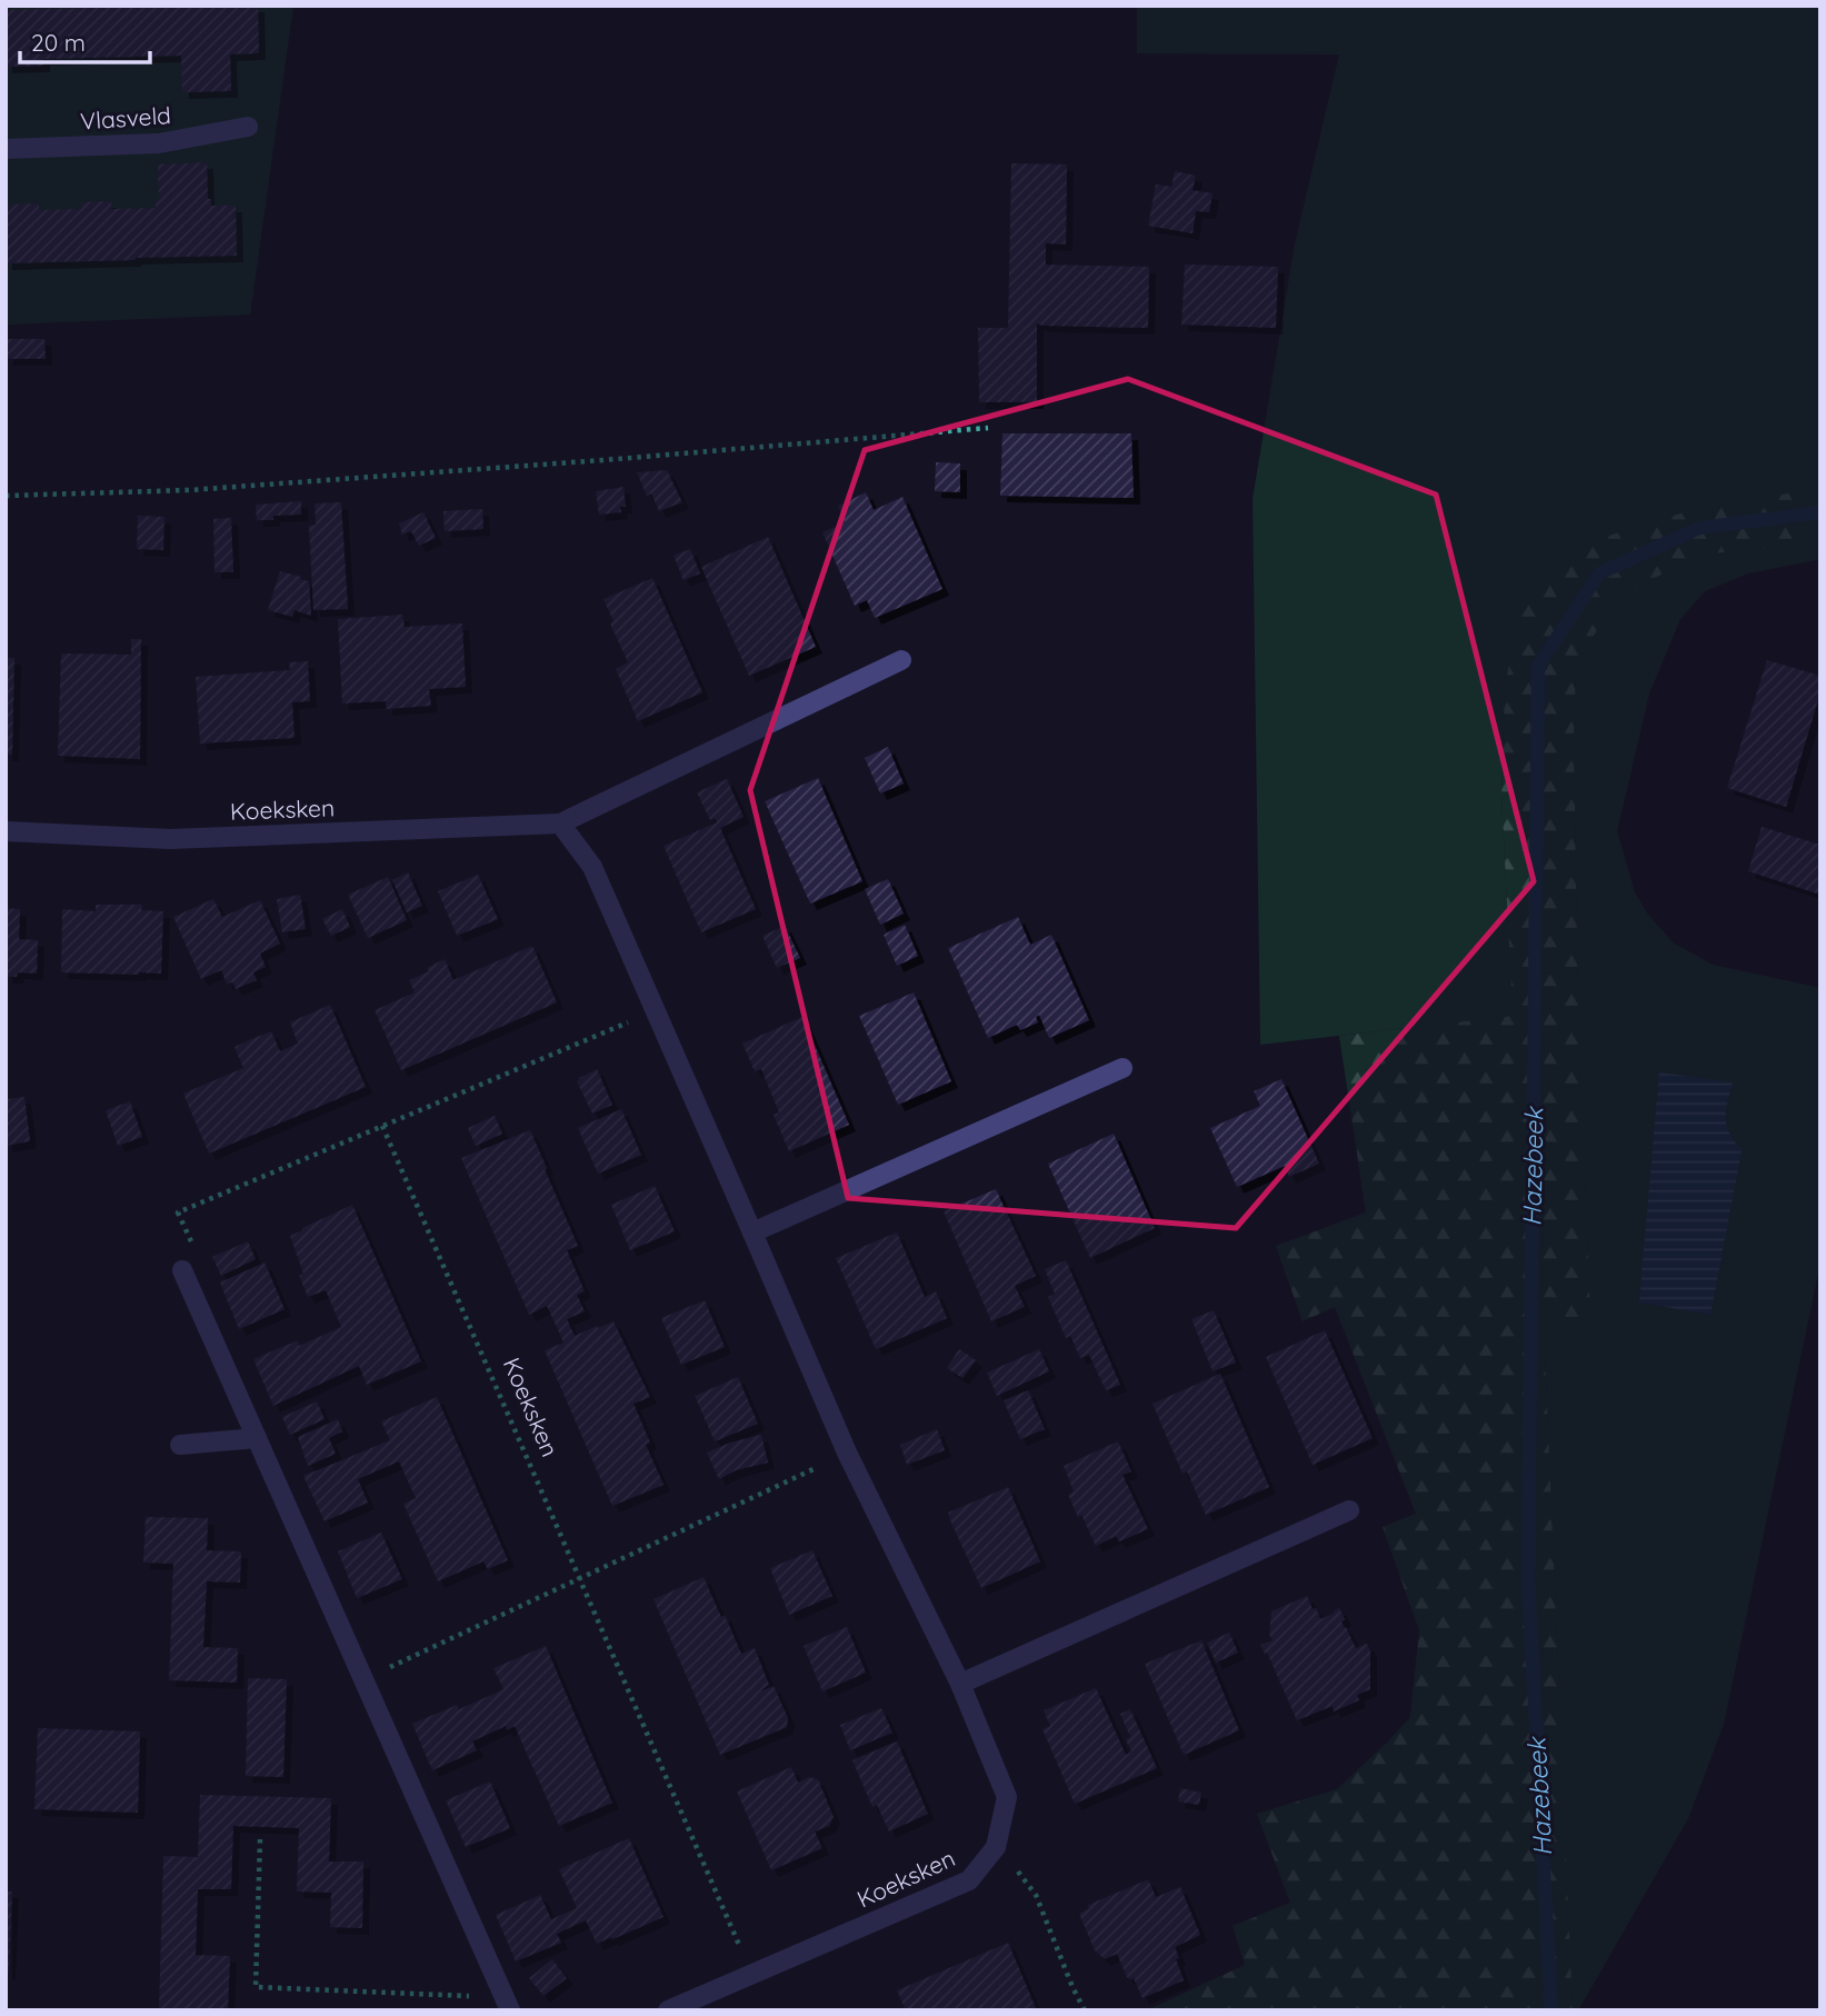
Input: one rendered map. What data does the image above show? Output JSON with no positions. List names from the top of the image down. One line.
{"streets":{"street":["Vlasveld","Koeksken"]},"water":["Hazebeek"],"scale_bar":"20 m"}
